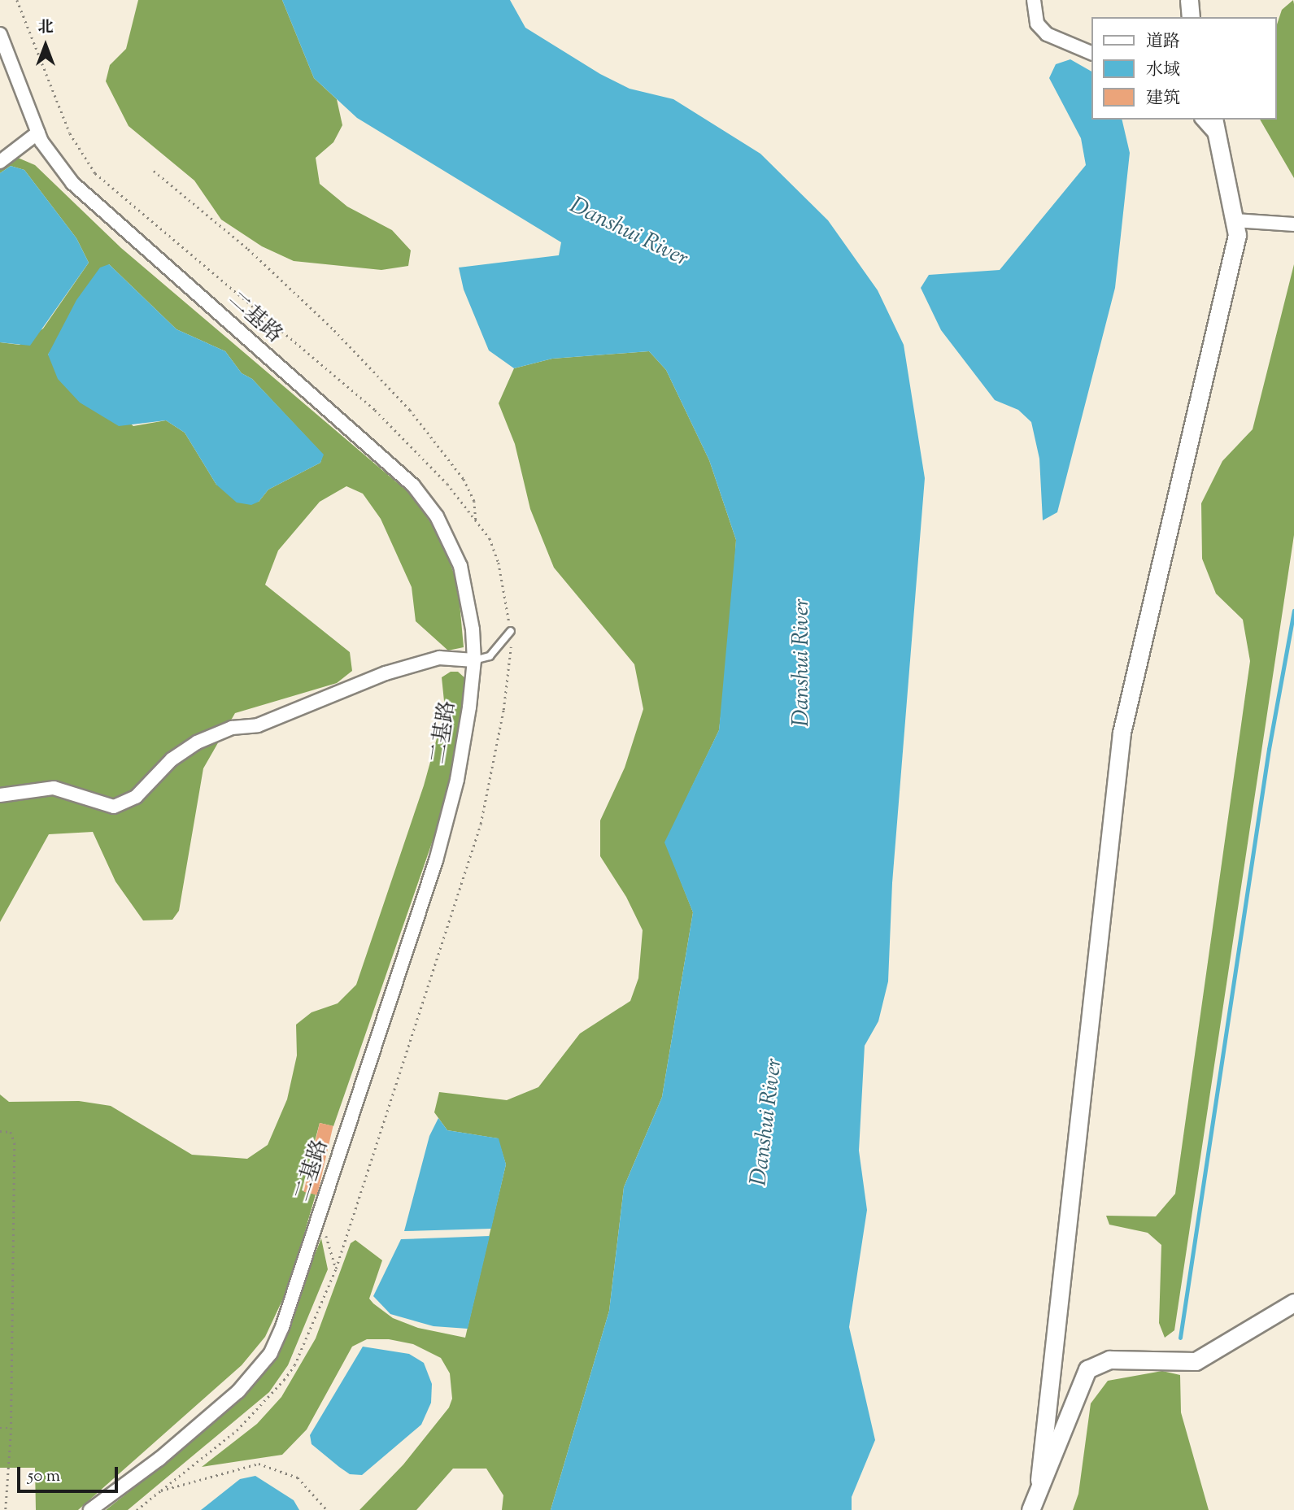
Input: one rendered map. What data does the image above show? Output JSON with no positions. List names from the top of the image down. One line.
{"streets":{"street":["二基路"]},"water":["Danshui River"],"legend":["道路","水域","建筑"],"scale_bar":"50 m","north":"top"}
